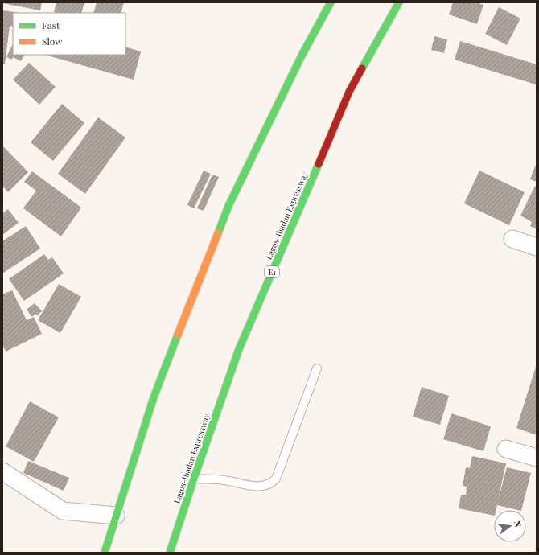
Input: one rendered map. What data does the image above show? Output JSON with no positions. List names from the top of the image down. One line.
{"streets":{"highway":["Lagos-Ibadan Expressway","E1"]},"legend":["Fast","Slow"],"north":"right"}
